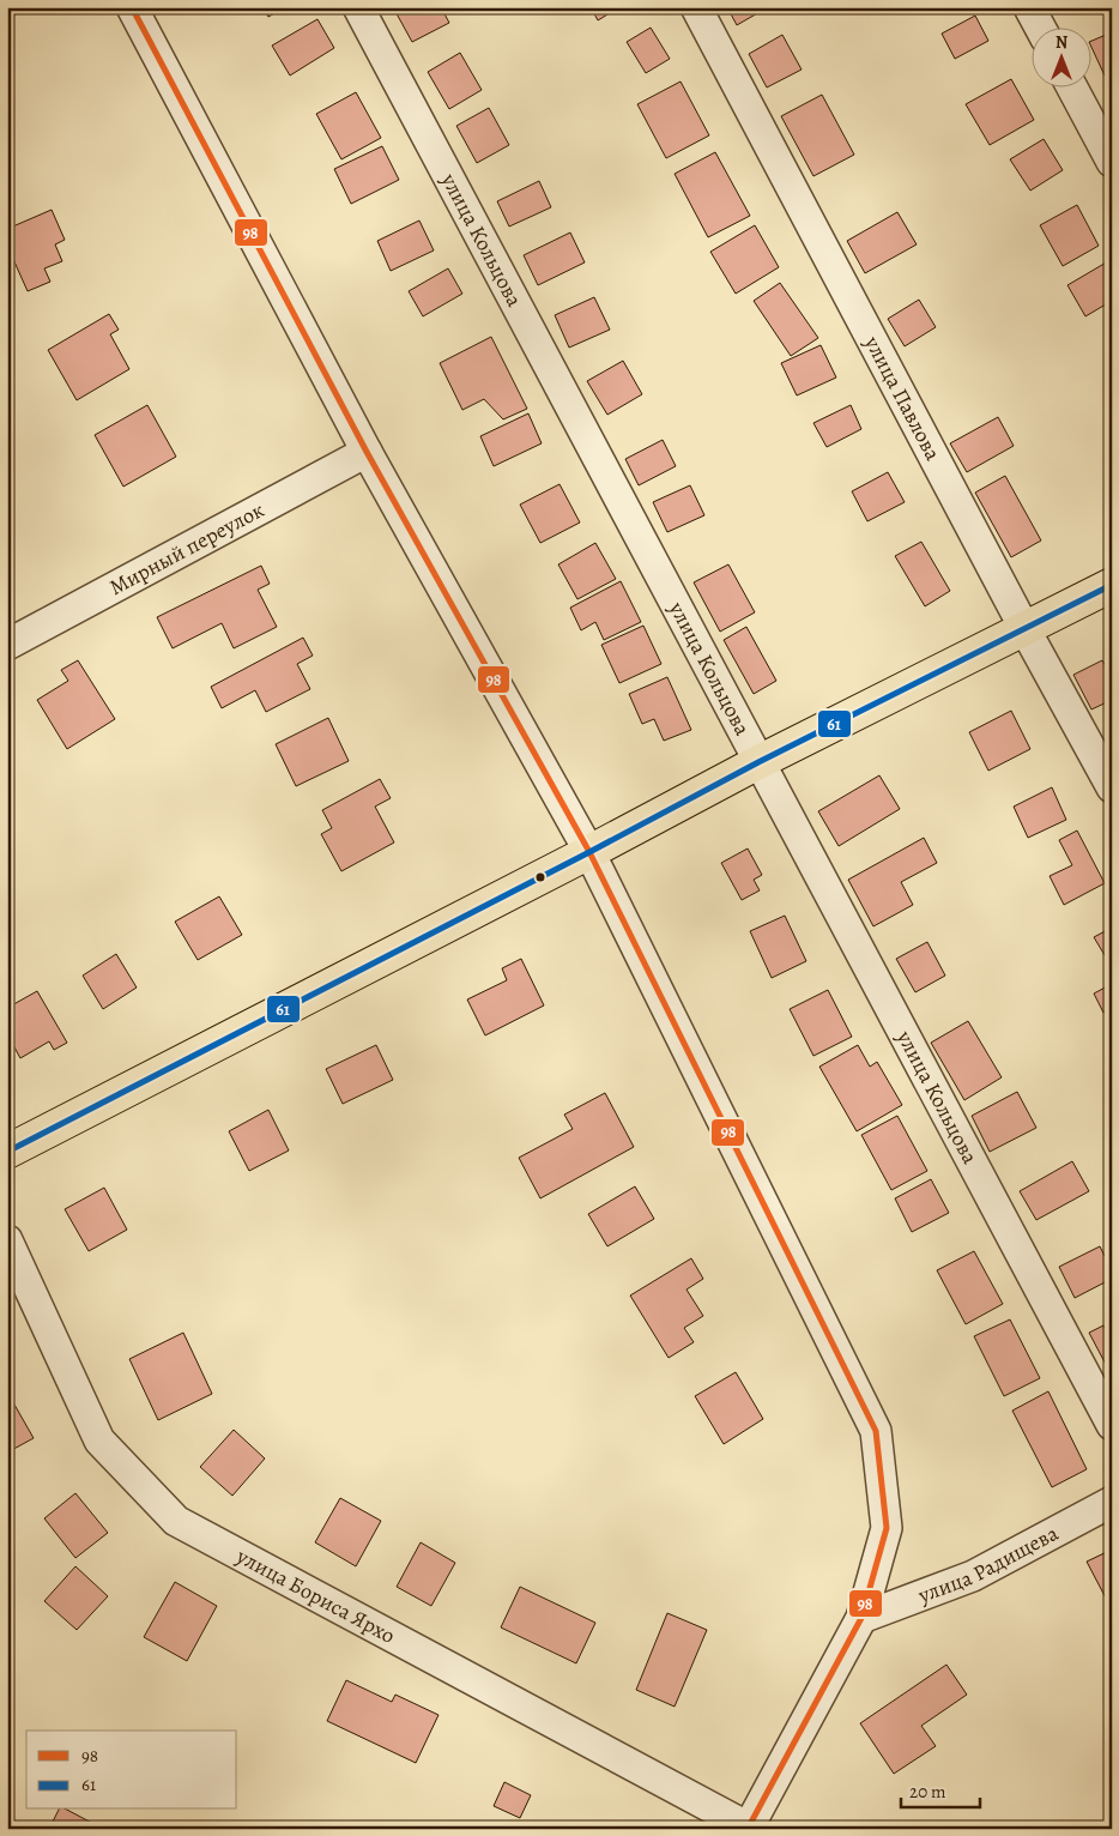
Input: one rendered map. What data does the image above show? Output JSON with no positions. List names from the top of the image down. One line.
{"streets":{"street":["улица Кольцова","улица Павлова","Мирный переулок","улица Радищева","улица Бориса Ярхо"]},"lines":["transit line 98","transit line 61"],"legend":["98","61"],"scale_bar":"20 m","north":"top"}
